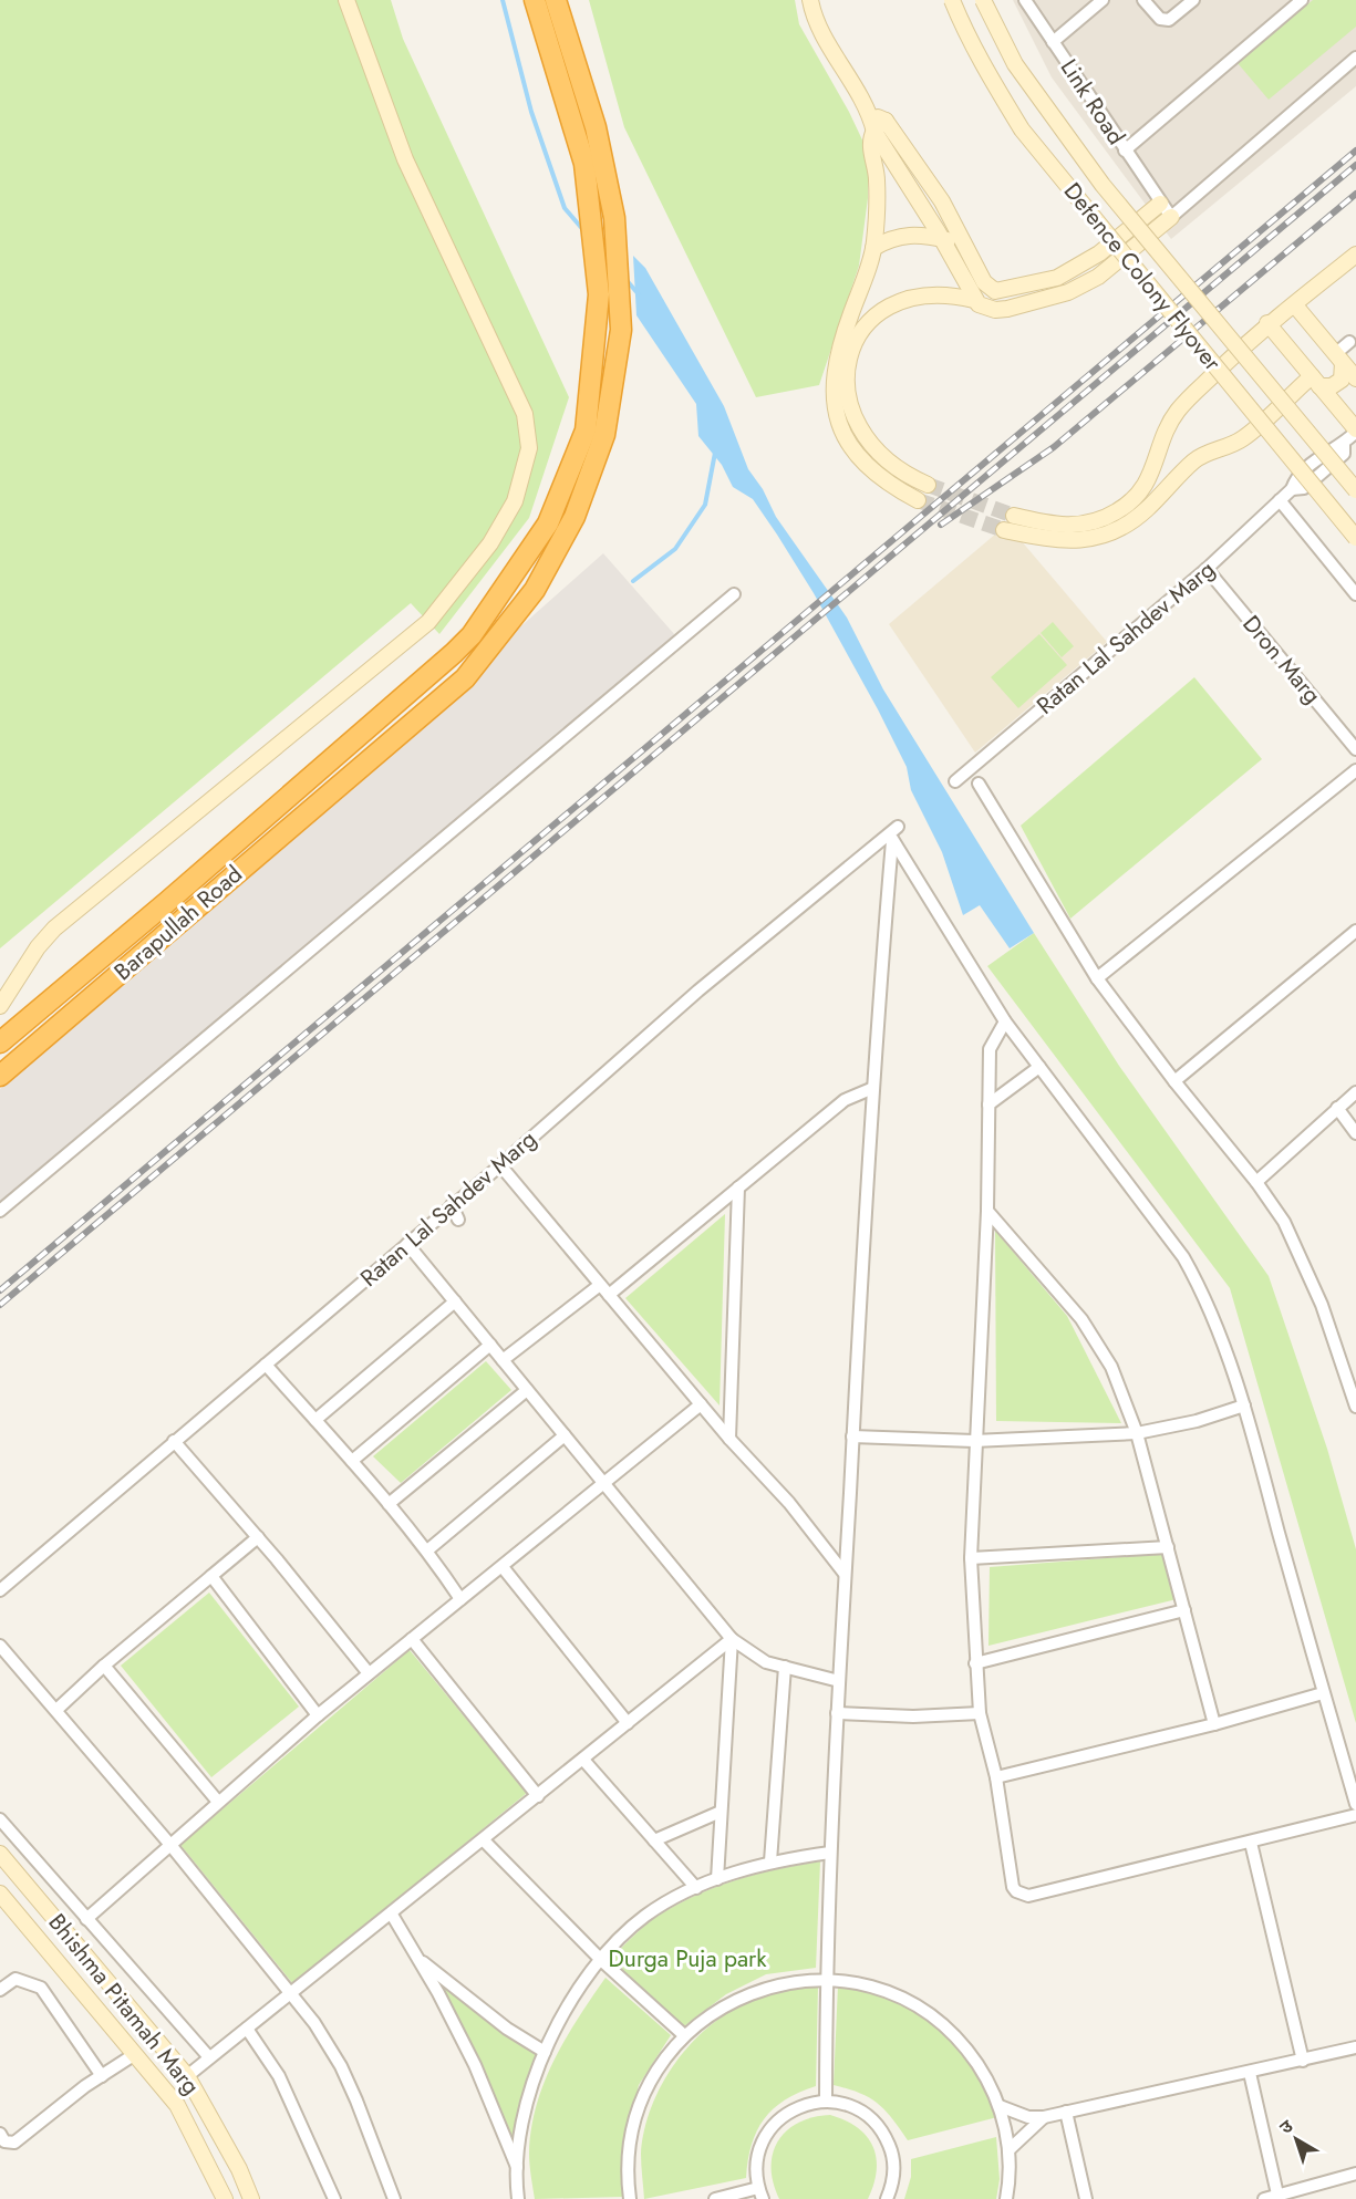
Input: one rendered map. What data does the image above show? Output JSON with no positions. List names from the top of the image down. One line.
{"streets":{"highway":["Barapullah Road"],"street":["Link Road","Defence Colony Flyover","Ratan Lal Sahdev Marg","Dron Marg","Bhishma Pitamah Marg"]},"crossings":[["Ratan Lal Sahdev Marg","Dron Marg"]],"parks":["Durga Puja park"],"north":"top left"}
